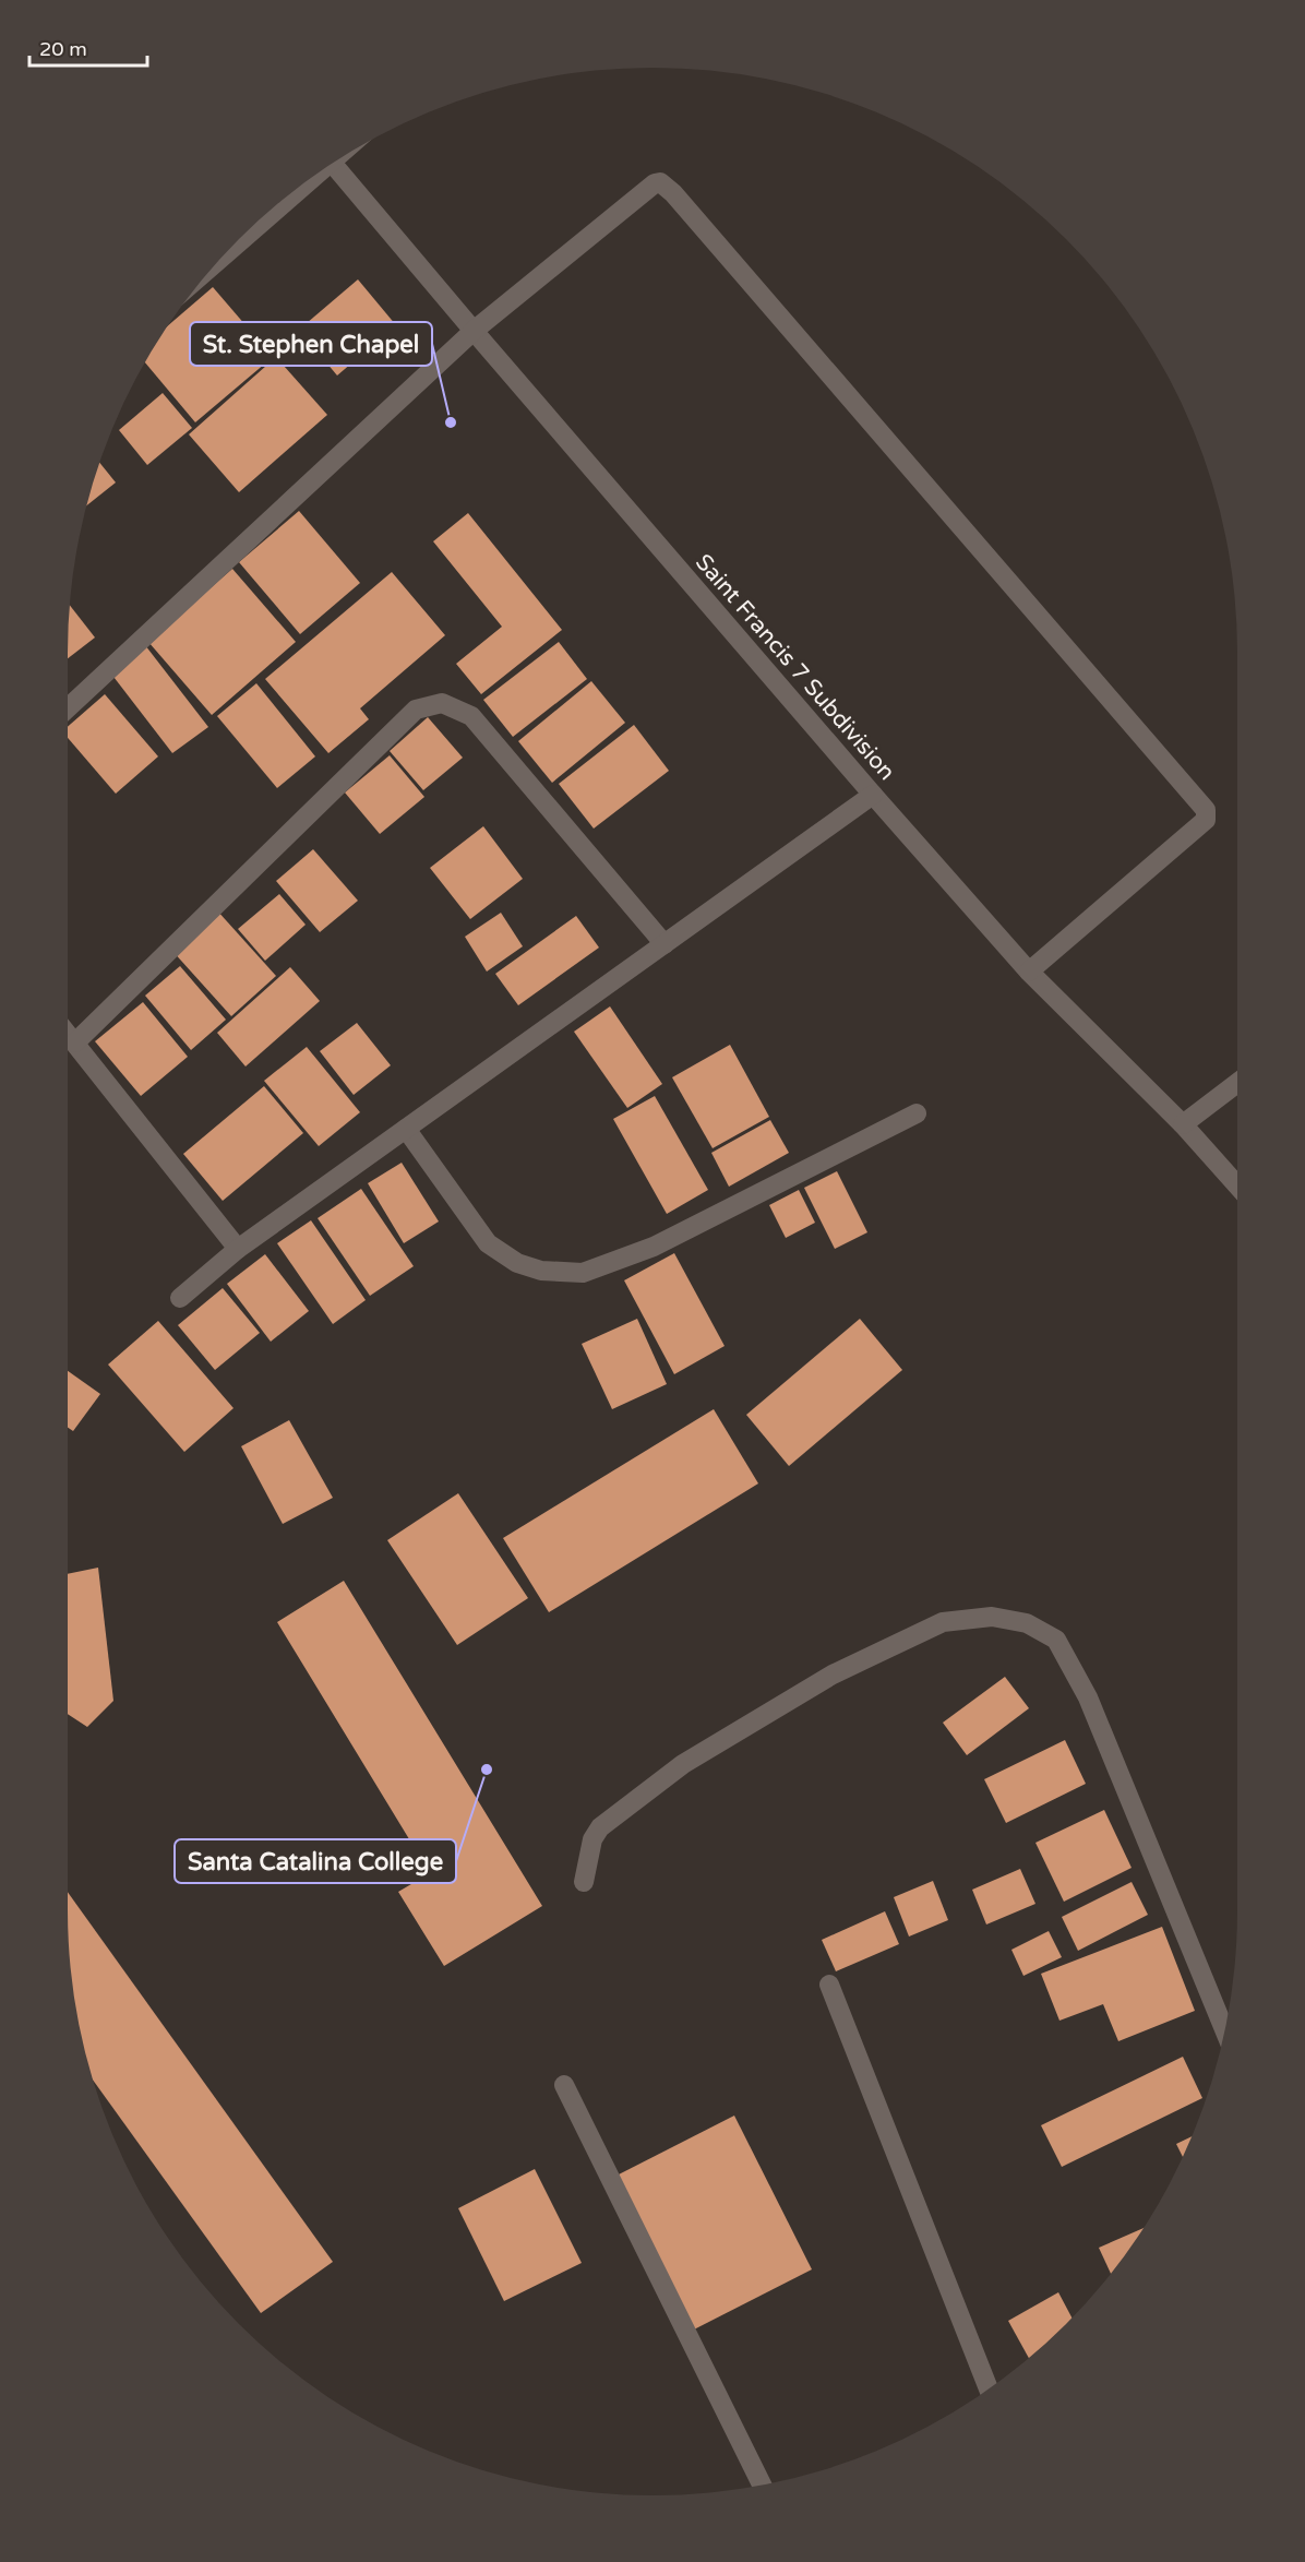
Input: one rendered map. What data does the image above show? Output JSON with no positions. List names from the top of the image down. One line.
{"streets":{"street":["Saint Francis 7 Subdivision"]},"places":["St. Stephen Chapel","Santa Catalina College"],"scale_bar":"20 m"}
